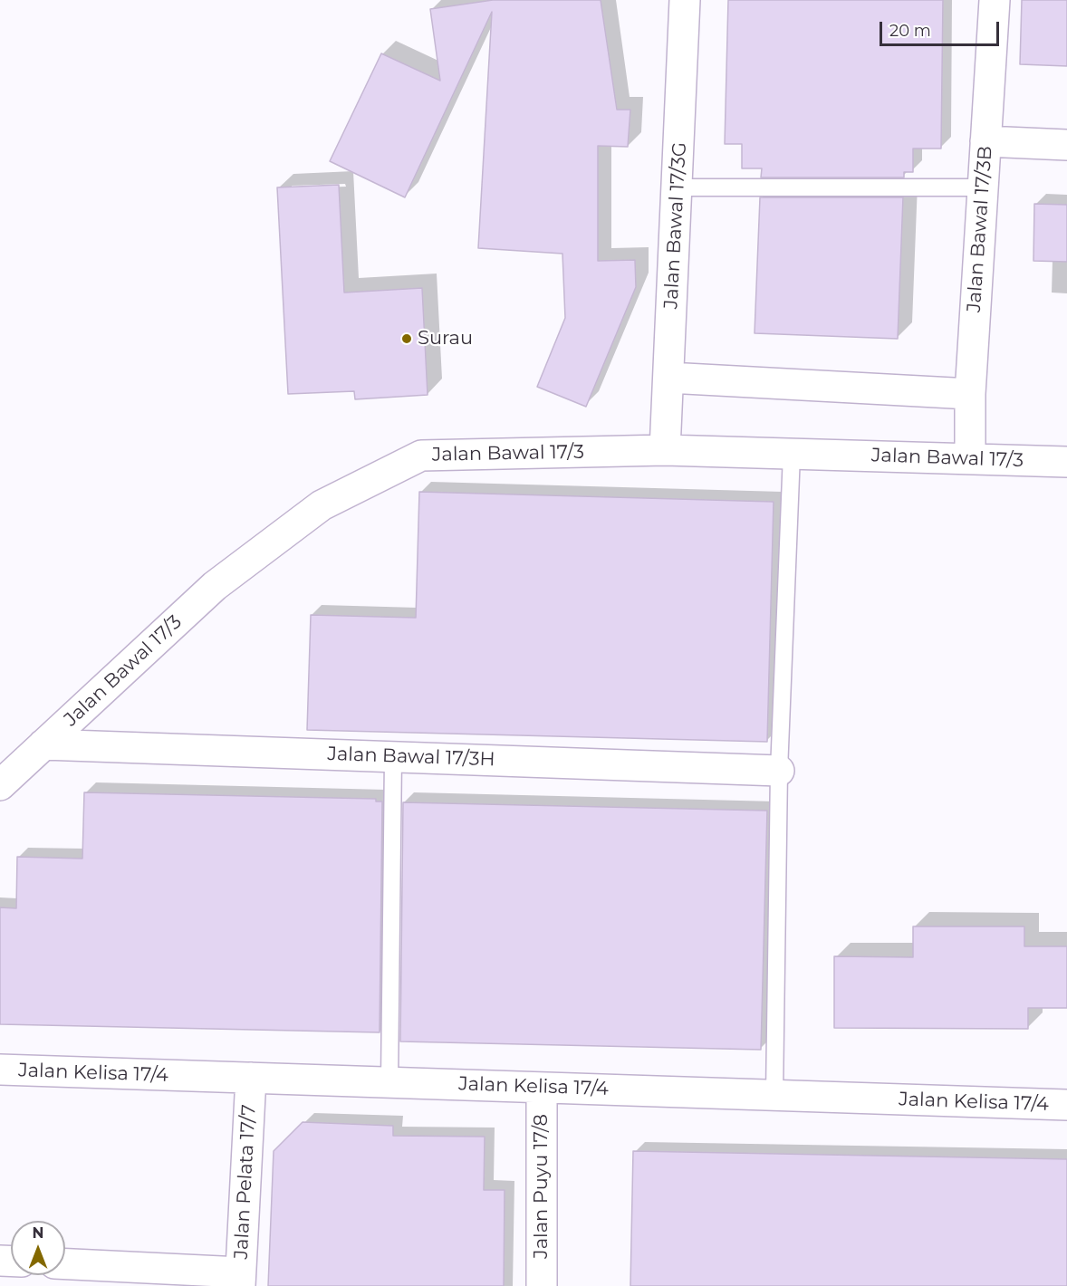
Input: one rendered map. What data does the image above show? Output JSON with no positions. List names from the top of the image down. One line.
{"streets":{"street":["Jalan Bawal 17/3G","Jalan Bawal 17/3B","Jalan Bawal 17/3","Jalan Bawal 17/3H","Jalan Kelisa 17/4","Jalan Pelata 17/7","Jalan Puyu 17/8"]},"crossings":[["Jalan Bawal 17/3G","Jalan Bawal 17/3"],["Jalan Bawal 17/3B","Jalan Bawal 17/3"],["Jalan Bawal 17/3","Jalan Bawal 17/3H"],["Jalan Kelisa 17/4","Jalan Pelata 17/7"],["Jalan Kelisa 17/4","Jalan Puyu 17/8"]],"places":["Surau"],"scale_bar":"20 m","north":"top"}
